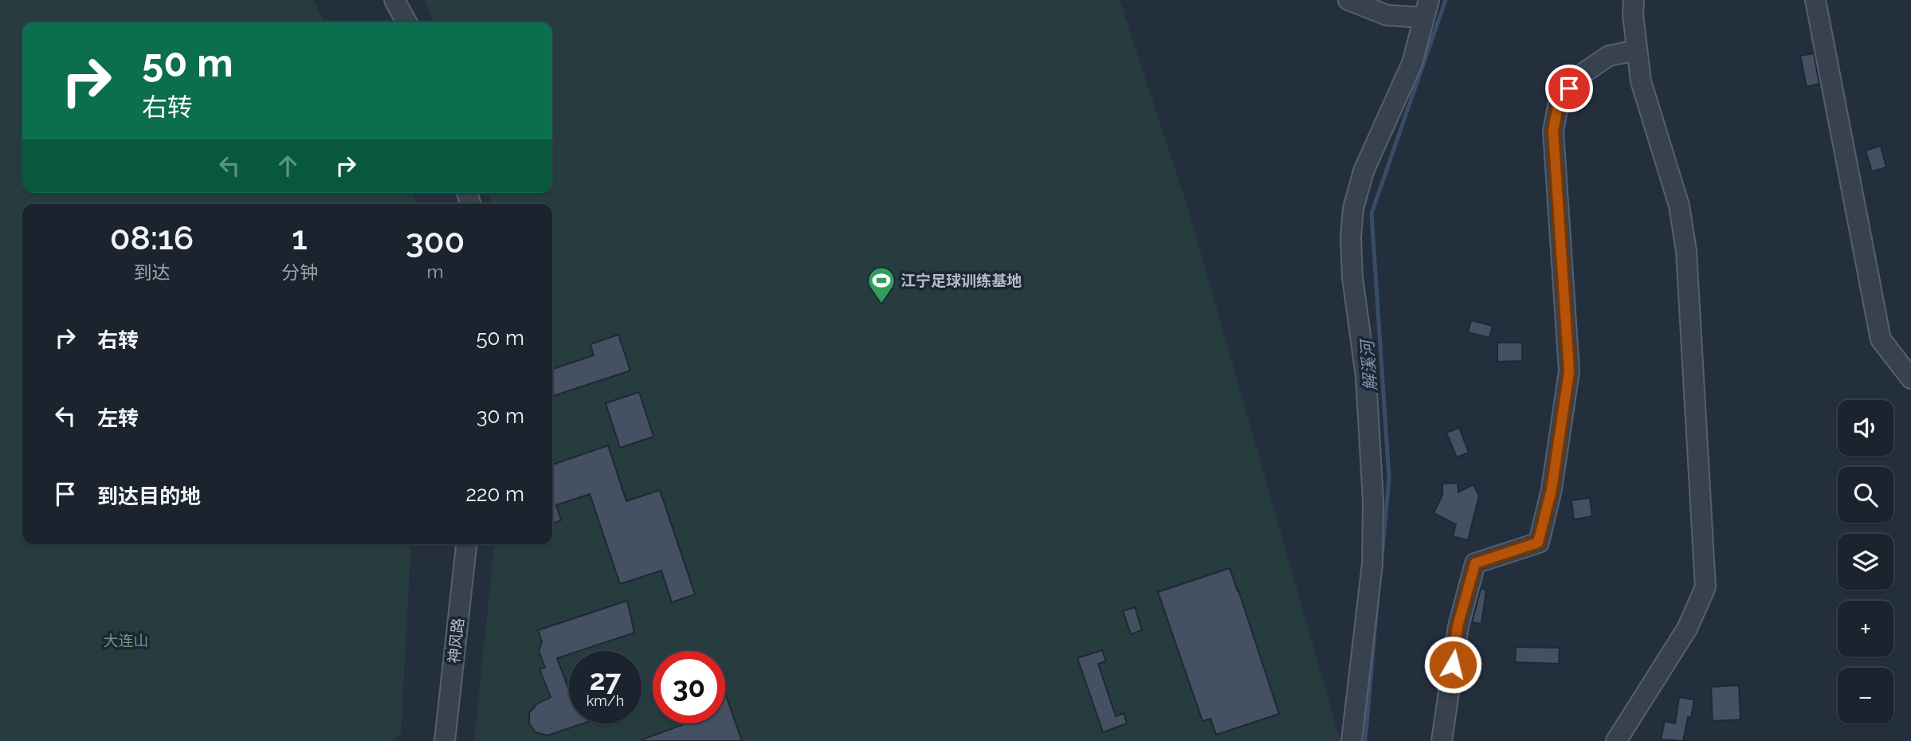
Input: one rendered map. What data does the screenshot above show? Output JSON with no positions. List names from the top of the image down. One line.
{"streets":{"street":["神风路"]},"water":["解溪河"],"parks":["大连山"],"places":{"sports":["江宁足球训练基地"]},"page":{"turn":["50 m","右转"],"eta":["08:16","到达","1","分钟","300","m"],"list":[{"name":"右转","value":"50 m"},{"name":"左转","value":"30 m"},{"name":"到达目的地","value":"220 m"}],"map_buttons":["+","−"],"speed":"27 km/h","limit":"30"}}
